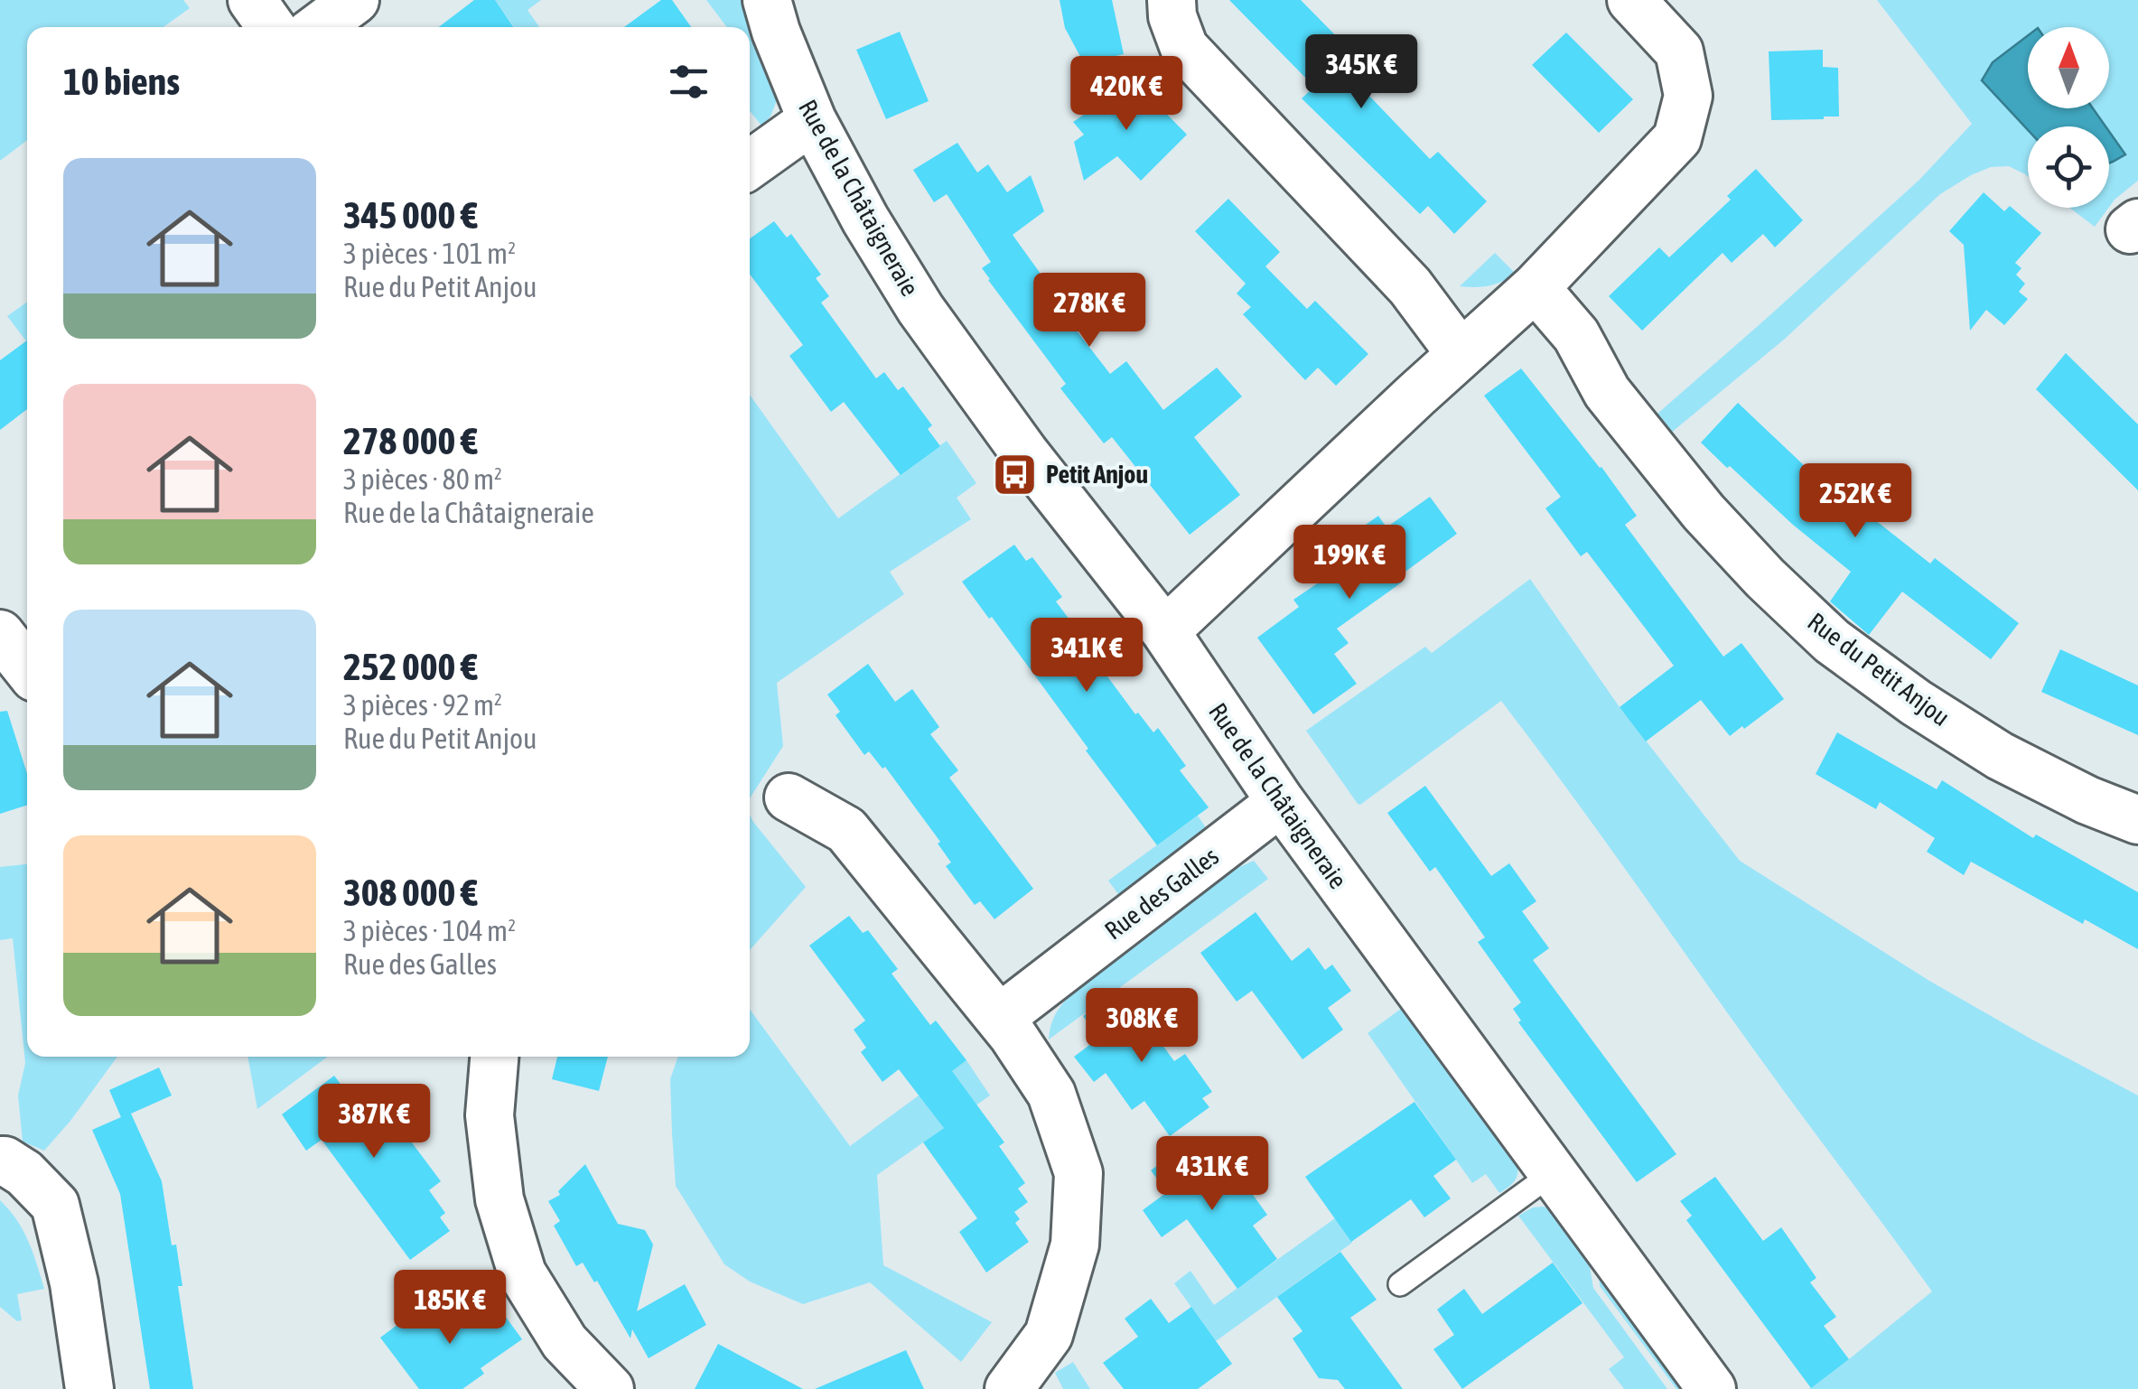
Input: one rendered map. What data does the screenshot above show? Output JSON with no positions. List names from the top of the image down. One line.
{"streets":{"street":["Rue de la Châtaigneraie","Rue du Petit Anjou","Rue des Galles"]},"crossings":[["Rue de la Châtaigneraie","Rue des Galles"]],"places":{"bus stop":["Petit Anjou"]},"north":"top","page":{"heading":"10 biens","price":["345K €","420K €","278K €","252K €","199K €","341K €","308K €","387K €","431K €","185K €"],"list":[{"name":"345 000 €","note":"3 pièces · 101 m² · Rue du Petit Anjou"},{"name":"278 000 €","note":"3 pièces · 80 m² · Rue de la Châtaigneraie"},{"name":"252 000 €","note":"3 pièces · 92 m² · Rue du Petit Anjou"},{"name":"308 000 €","note":"3 pièces · 104 m² · Rue des Galles"}]}}
